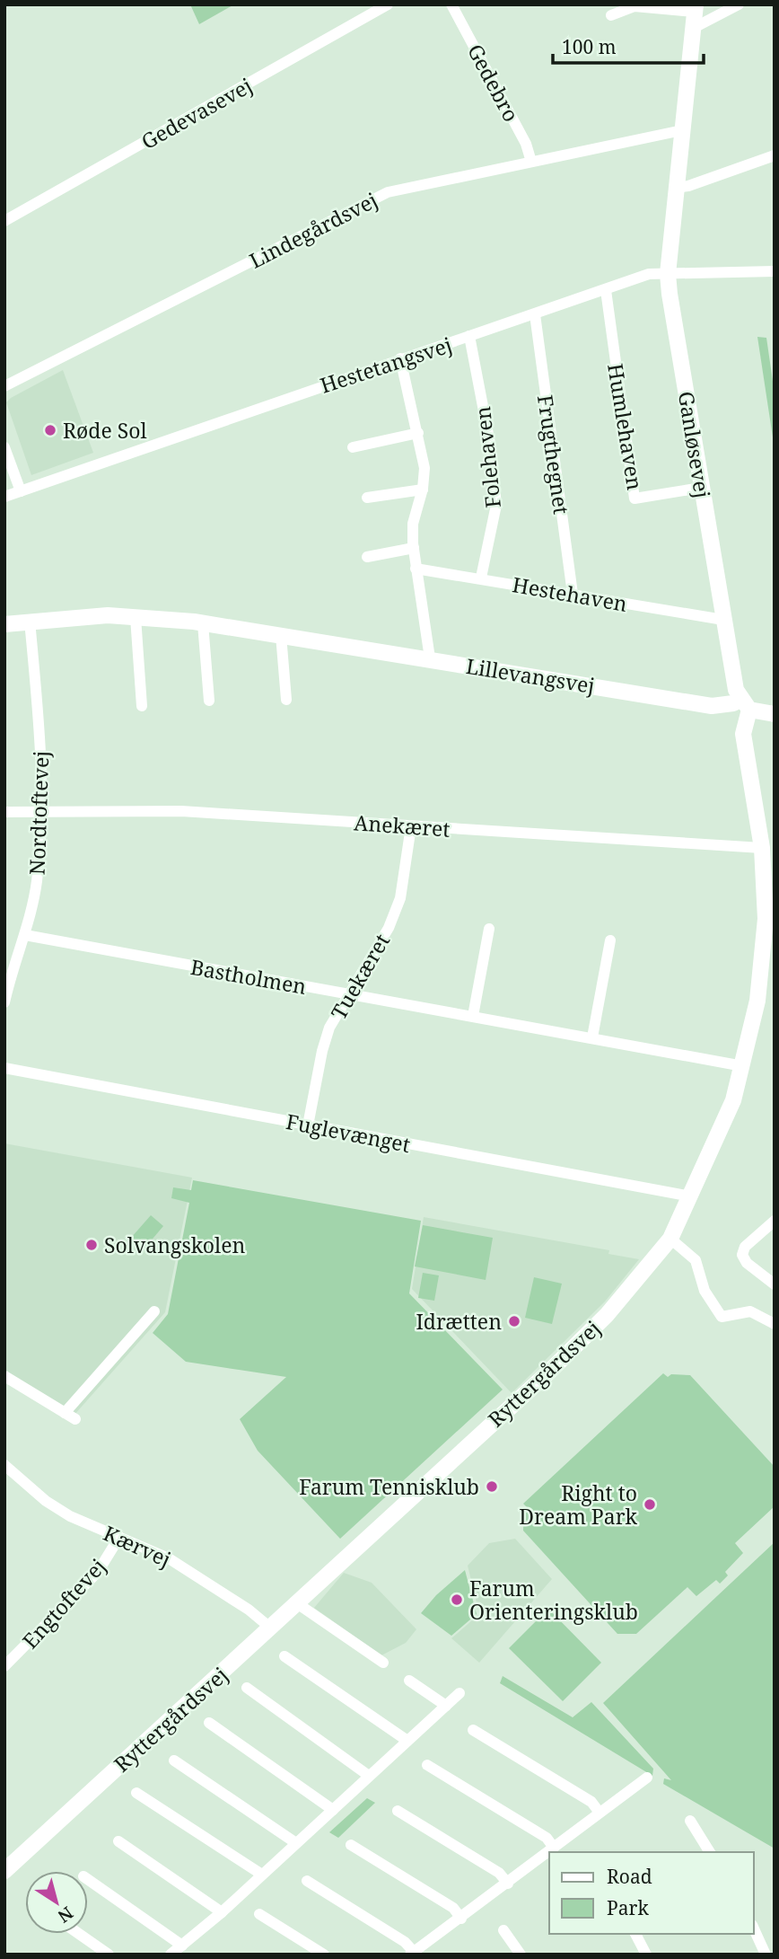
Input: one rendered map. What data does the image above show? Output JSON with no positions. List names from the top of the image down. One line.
{"streets":{"street":["Gedebro","Gedevasevej","Lindegårdsvej","Hestetangsvej","Humlehaven","Ganløsevej","Frugthegnet","Folehaven","Hestehaven","Lillevangsvej","Nordtoftevej","Anekæret","Bastholmen","Tuekæret","Fuglevænget","Ryttergårdsvej","Kærvej","Engtoftevej"]},"crossings":[["Gedebro","Lindegårdsvej"],["Lindegårdsvej","Ganløsevej"],["Hestetangsvej","Humlehaven"],["Hestetangsvej","Ganløsevej"],["Hestetangsvej","Frugthegnet"],["Hestetangsvej","Folehaven"],["Humlehaven","Ganløsevej"],["Ganløsevej","Hestehaven"],["Ganløsevej","Lillevangsvej"],["Ganløsevej","Ryttergårdsvej"],["Frugthegnet","Hestehaven"],["Folehaven","Hestehaven"],["Lillevangsvej","Nordtoftevej"],["Lillevangsvej","Ryttergårdsvej"],["Nordtoftevej","Anekæret"],["Nordtoftevej","Bastholmen"],["Anekæret","Tuekæret"],["Anekæret","Ryttergårdsvej"],["Bastholmen","Tuekæret"],["Bastholmen","Ryttergårdsvej"],["Tuekæret","Fuglevænget"],["Fuglevænget","Ryttergårdsvej"],["Ryttergårdsvej","Kærvej"],["Kærvej","Engtoftevej"]],"places":["Røde Sol","Solvangskolen","Idrætten","Farum Tennisklub","Right to Dream Park","Farum Orienteringsklub"],"legend":["Road","Park"],"scale_bar":"100 m","north":"bottom right"}
